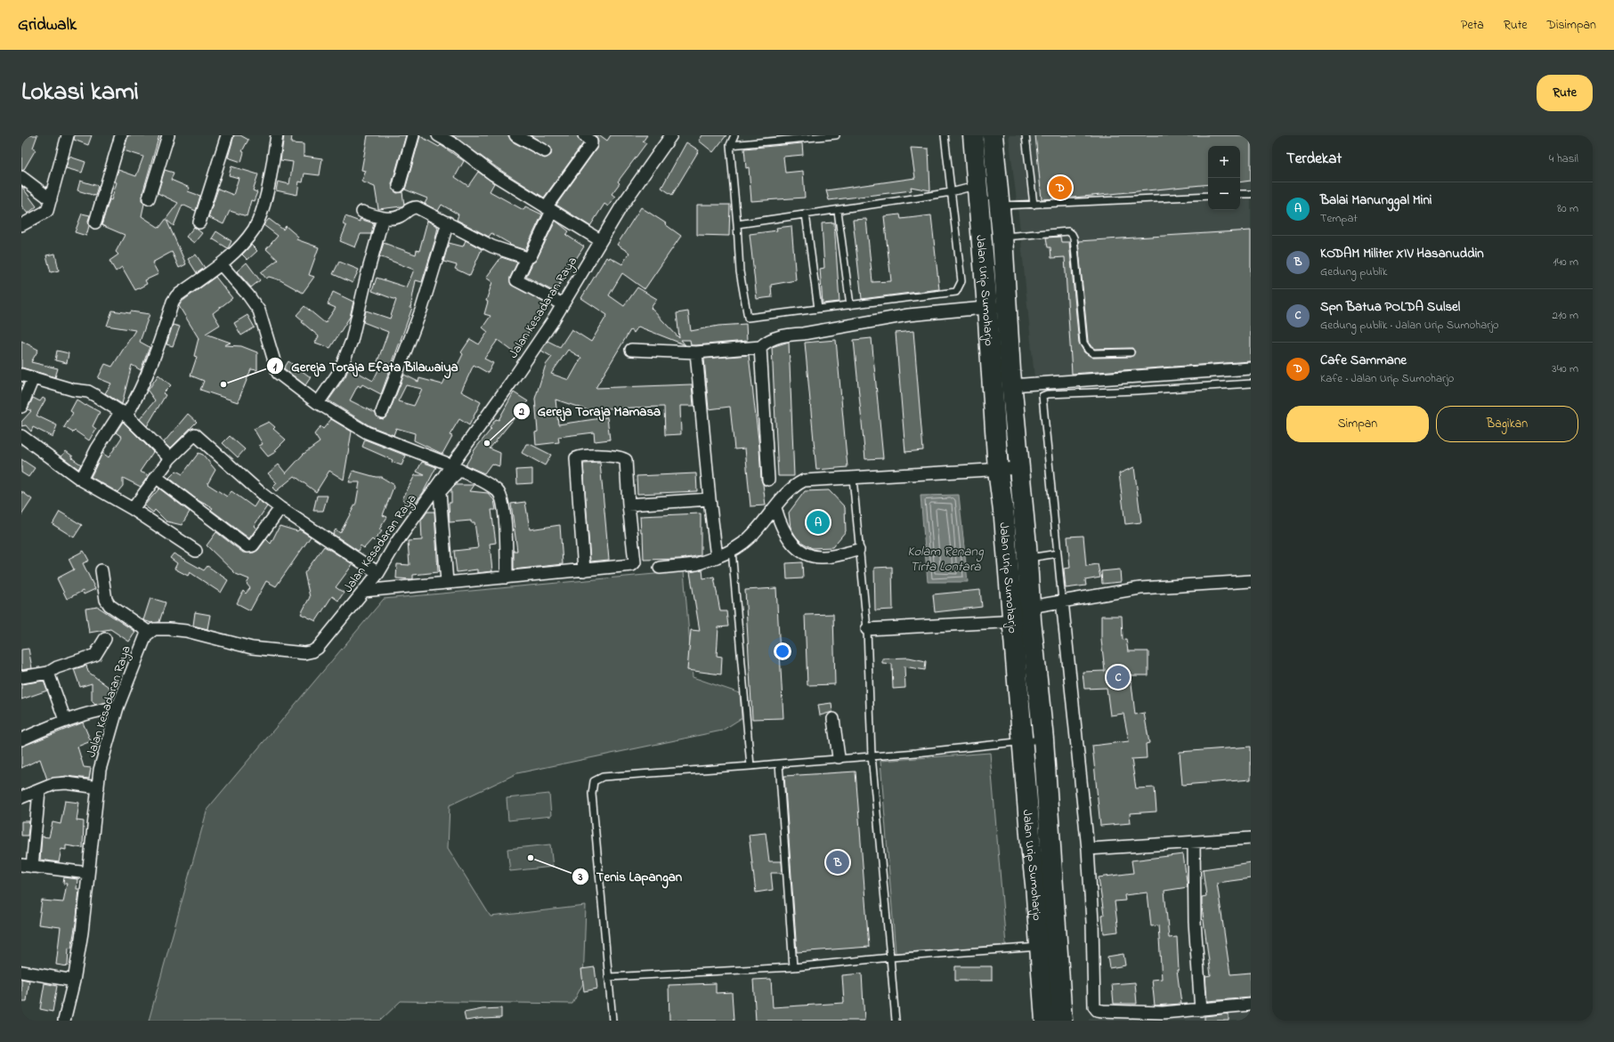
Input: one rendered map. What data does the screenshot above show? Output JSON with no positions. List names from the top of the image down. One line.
{"streets":{"highway":["Jalan Urip Sumoharjo"],"street":["Jalan Kesadaran Raya"]},"water":["Kolam Renang Tirta Lontara"],"places":["Gereja Toraja Efata Bilawaiya","Gereja Toraja Mamasa","Tenis Lapangan"],"page":{"header":"Gridwalk","nav":["Peta","Rute","Disimpan"],"title":"Lokasi kami","buttons":["Rute",["Simpan","Bagikan"]],"heading":["Terdekat","4 hasil"],"map_buttons":["+","−"],"pins":["D","A","C","B"],"list":[{"mark":"A","name":"Balai Manunggal Mini","note":"Tempat","value":"80 m"},{"mark":"B","name":"KODAM Militer XIV Hasanuddin","note":"Gedung publik","value":"140 m"},{"mark":"C","name":"Spn Batua POLDA Sulsel","note":"Gedung publik · Jalan Urip Sumoharjo","value":"210 m"},{"mark":"D","name":"Cafe Sammane","note":"Kafe · Jalan Urip Sumoharjo","value":"340 m"}]}}
